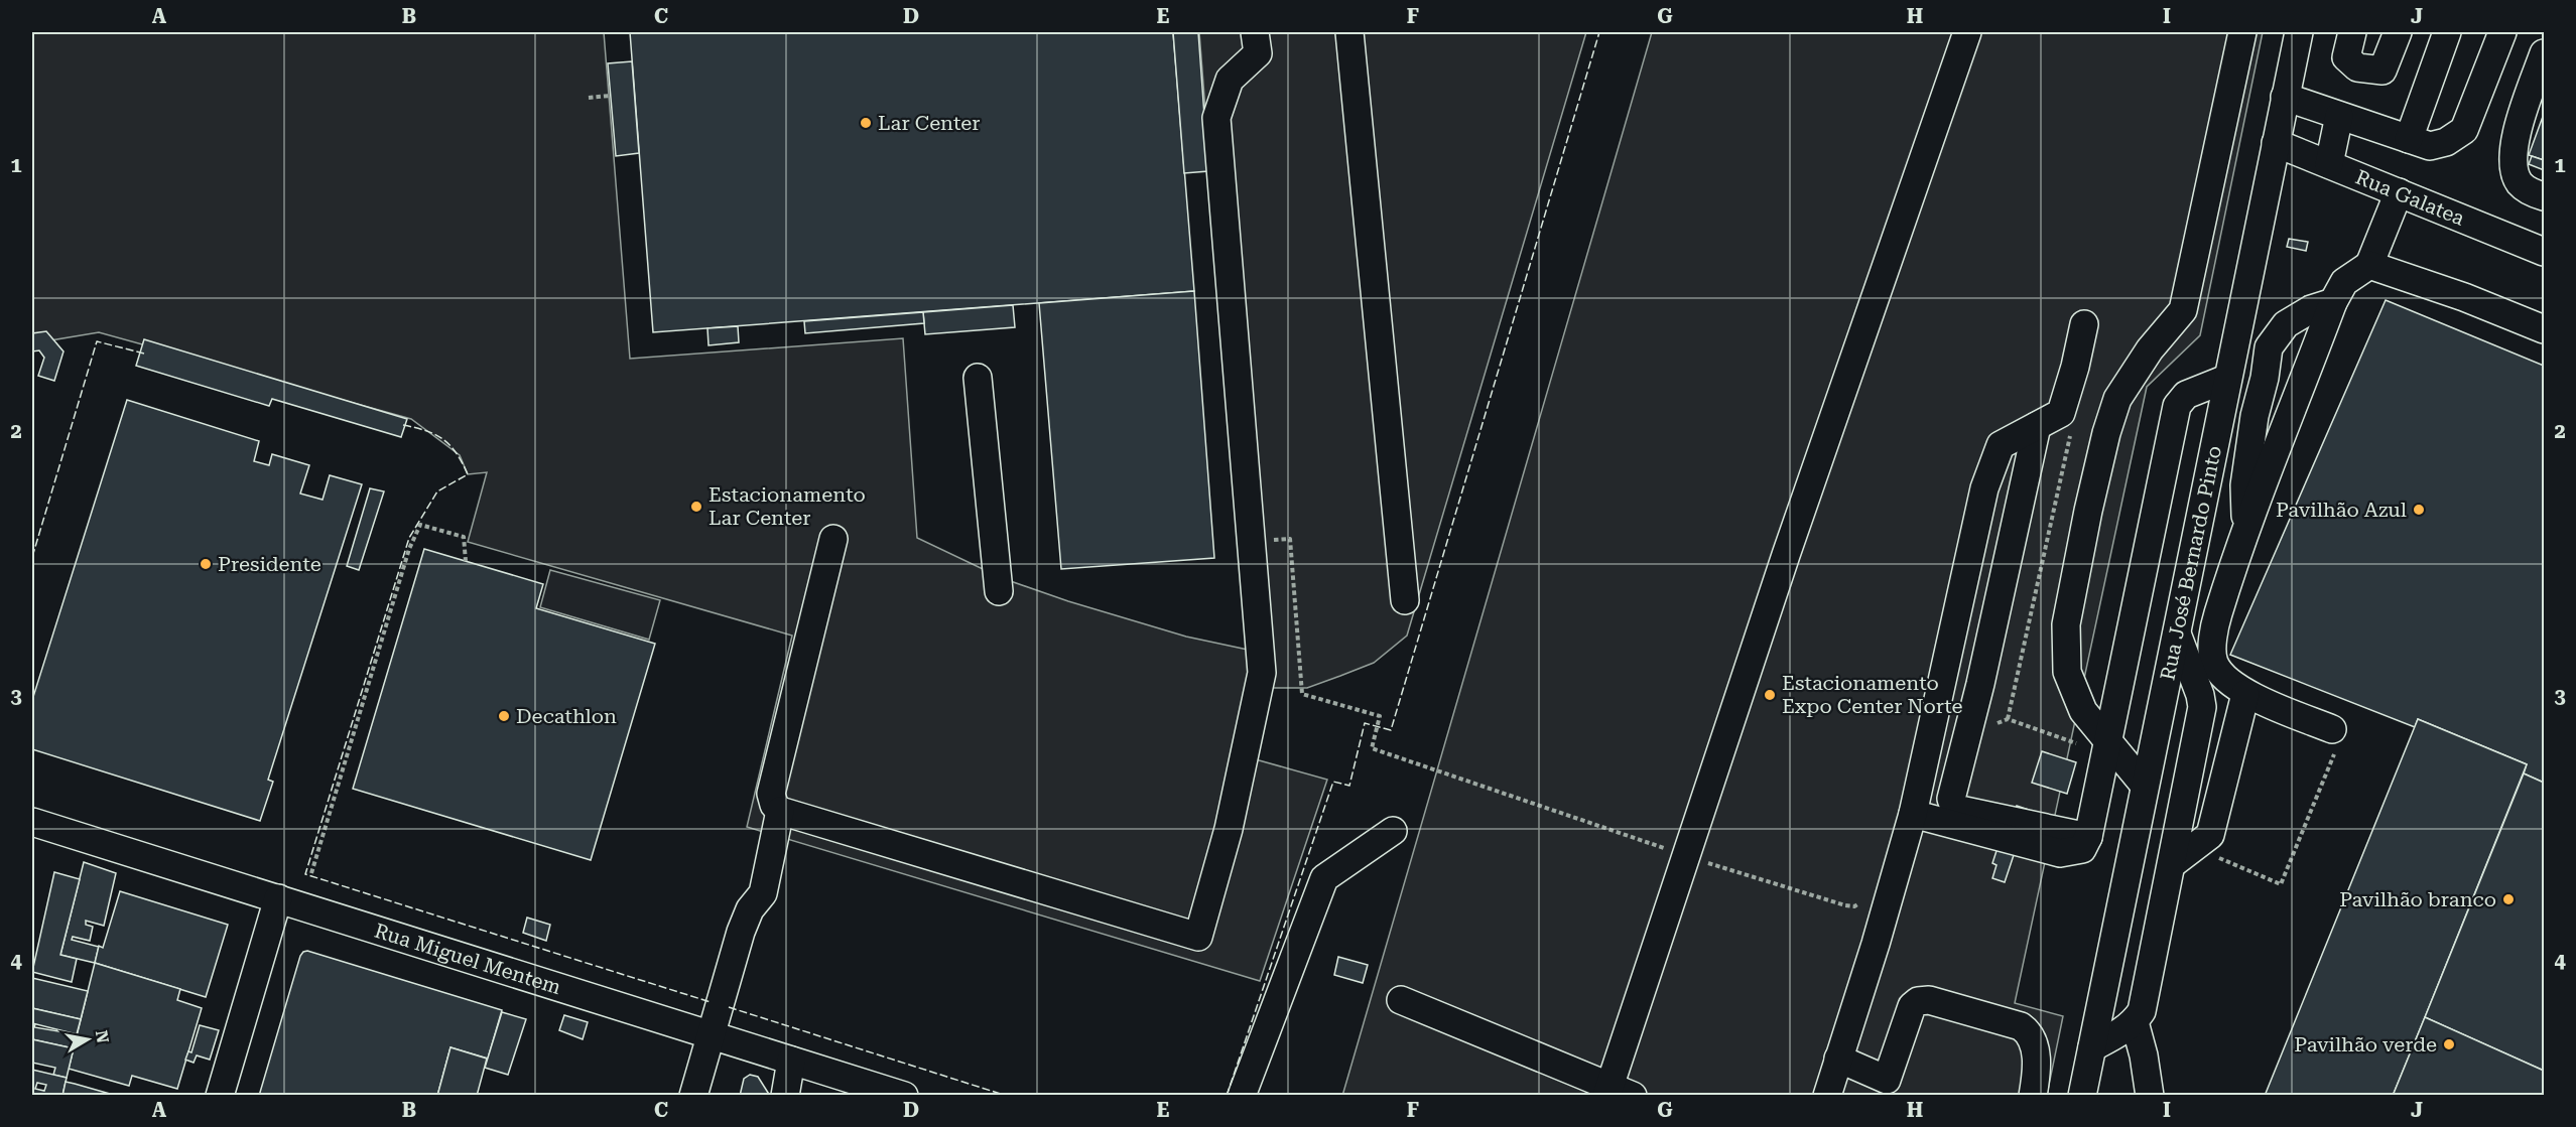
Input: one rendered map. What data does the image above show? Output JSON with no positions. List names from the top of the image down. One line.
{"streets":{"street":["Rua Galatea","Rua José Bernardo Pinto","Rua Miguel Mentem"]},"crossings":[["Rua Galatea","Rua José Bernardo Pinto"]],"places":["Lar Center","Estacionamento Lar Center","Pavilhão Azul","Presidente","Estacionamento Expo Center Norte","Decathlon","Pavilhão branco","Pavilhão verde"],"north":"right","grid":{"columns":["A","B","C","D","E","F","G","H","I","J"],"rows":["1","2","3","4"]}}
